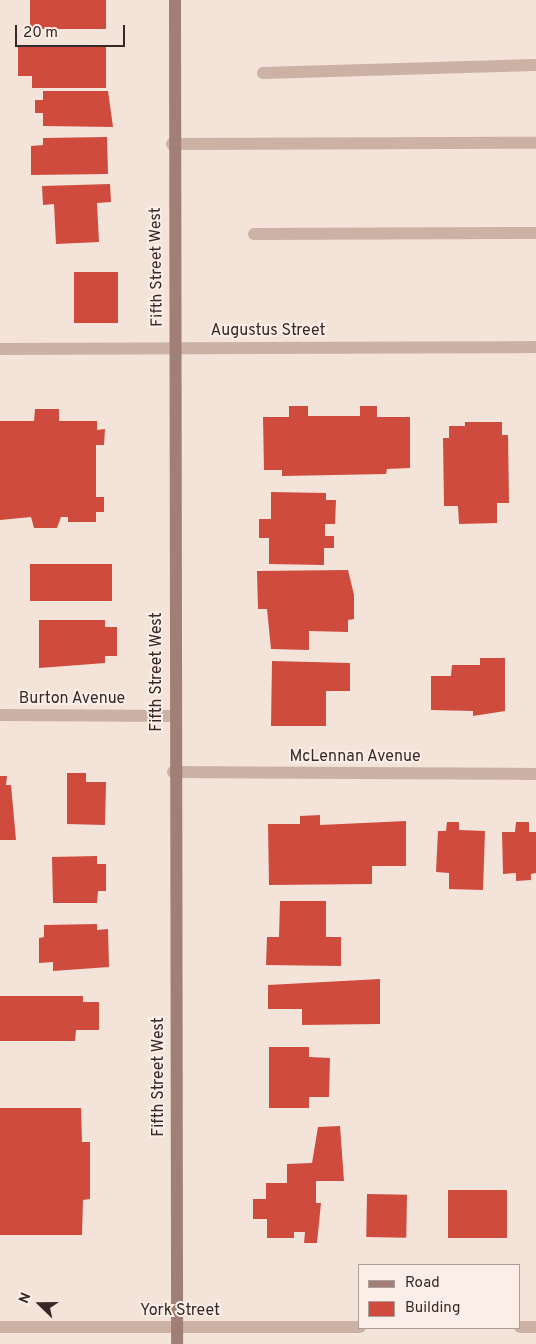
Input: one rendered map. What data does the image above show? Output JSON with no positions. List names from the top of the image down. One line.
{"streets":{"street":["Fifth Street West","Augustus Street","Burton Avenue","McLennan Avenue","York Street"]},"crossings":[["Fifth Street West","Augustus Street"],["Fifth Street West","Burton Avenue"],["Fifth Street West","McLennan Avenue"],["Fifth Street West","York Street"]],"legend":["Road","Building"],"scale_bar":"20 m","north":"left"}
